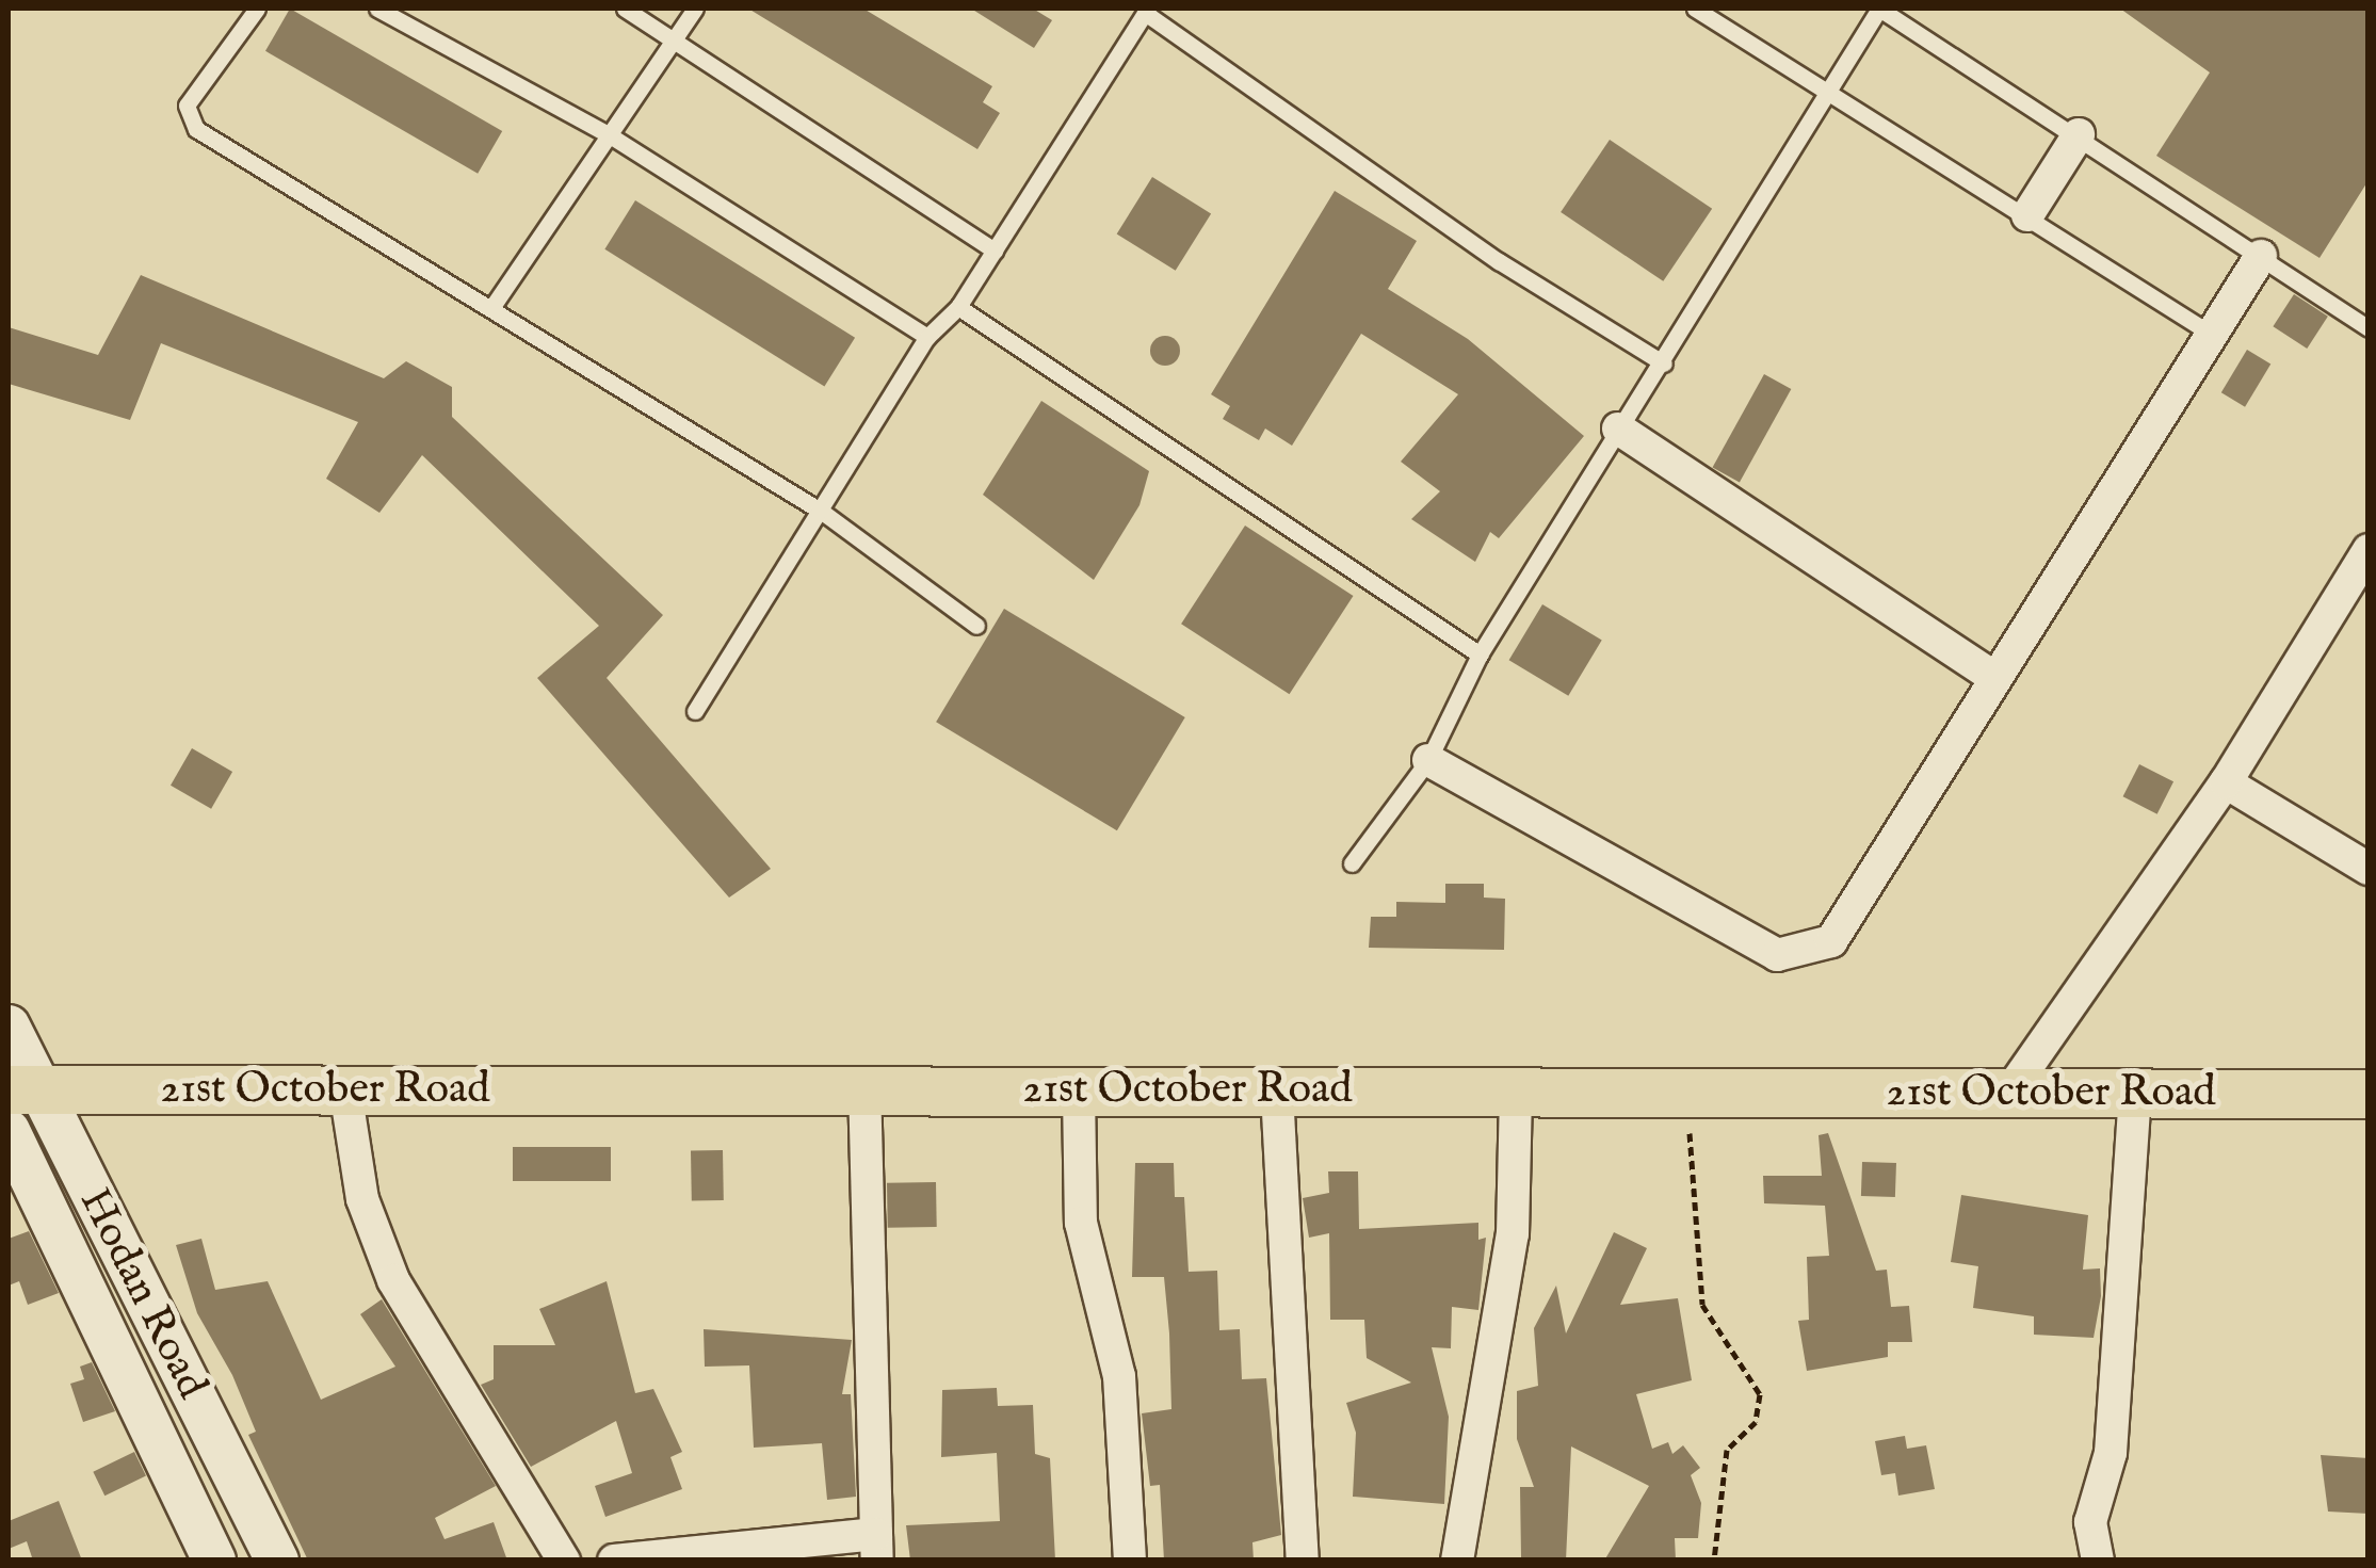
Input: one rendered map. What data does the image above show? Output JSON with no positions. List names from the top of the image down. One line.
{"streets":{"main road":["21st October Road","Hodan Road"]},"crossings":[["21st October Road","Hodan Road"]]}
